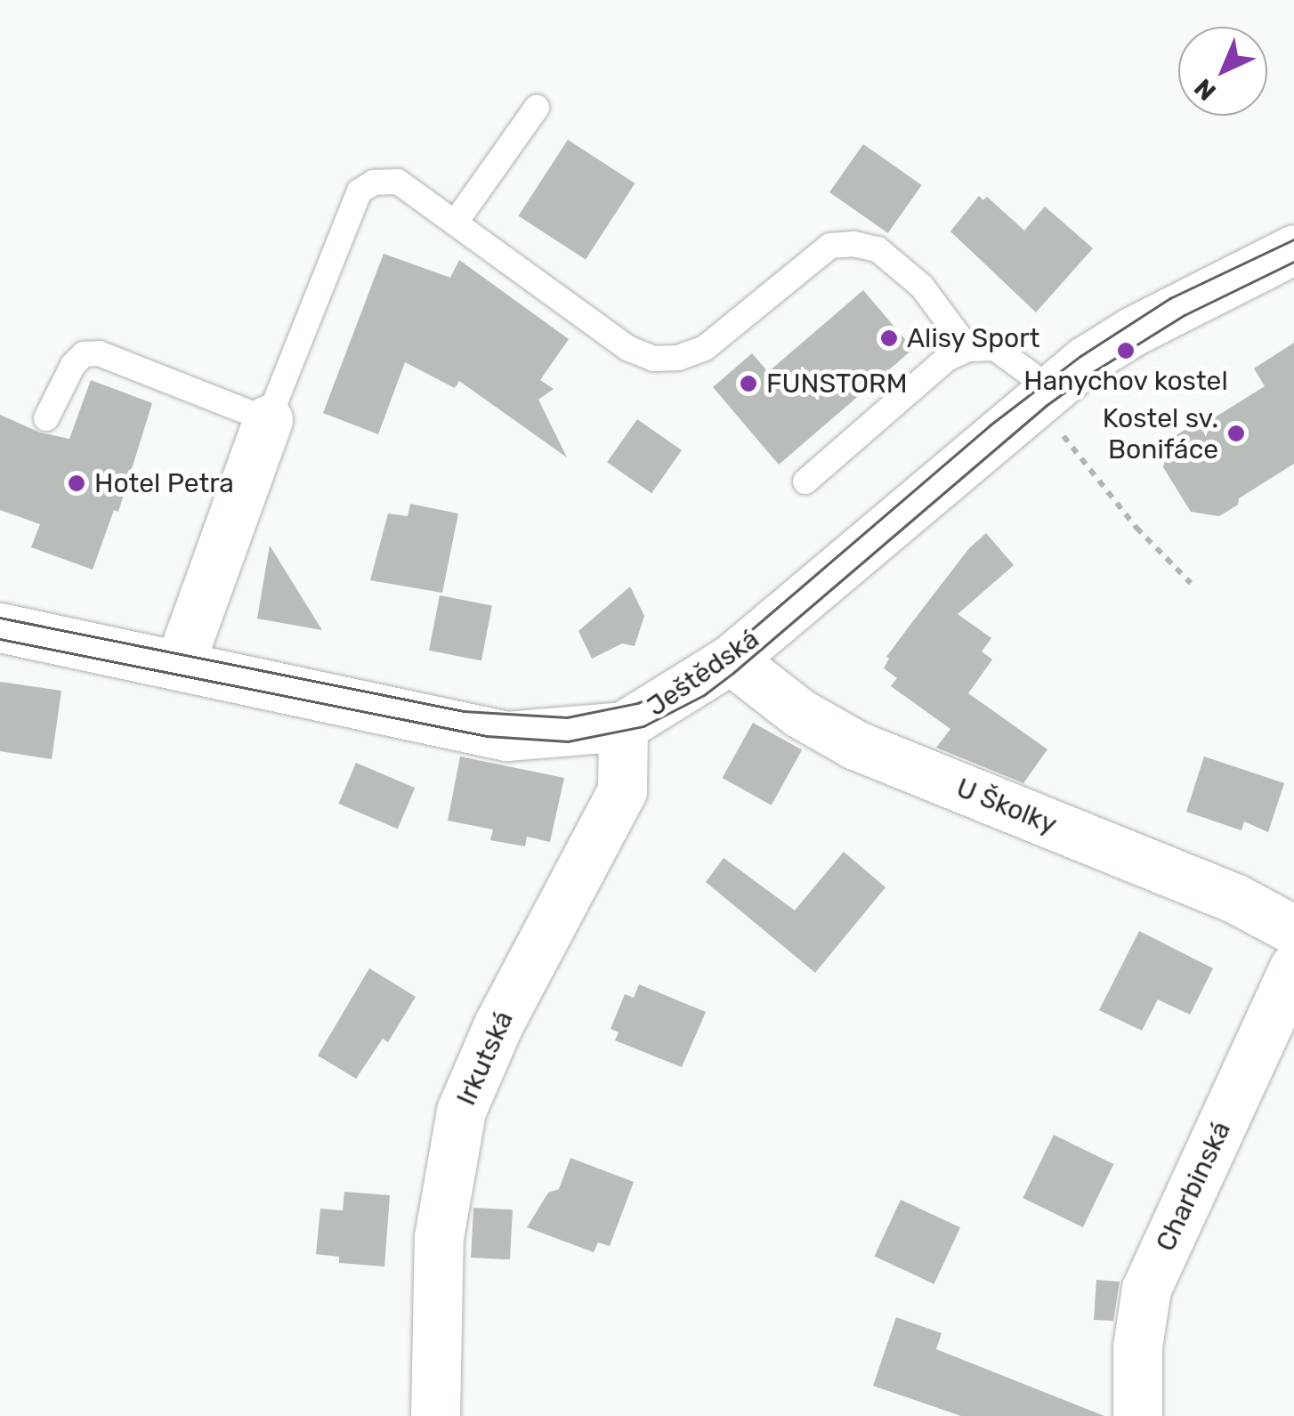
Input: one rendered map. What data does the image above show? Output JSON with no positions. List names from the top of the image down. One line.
{"streets":{"street":["Ještědská","U Školky","Irkutská","Charbinská"]},"crossings":[["Ještědská","U Školky"],["Ještědská","Irkutská"]],"places":["Alisy Sport","Hanychov kostel","FUNSTORM","Kostel sv. Bonifáce","Hotel Petra"],"north":"bottom left"}
